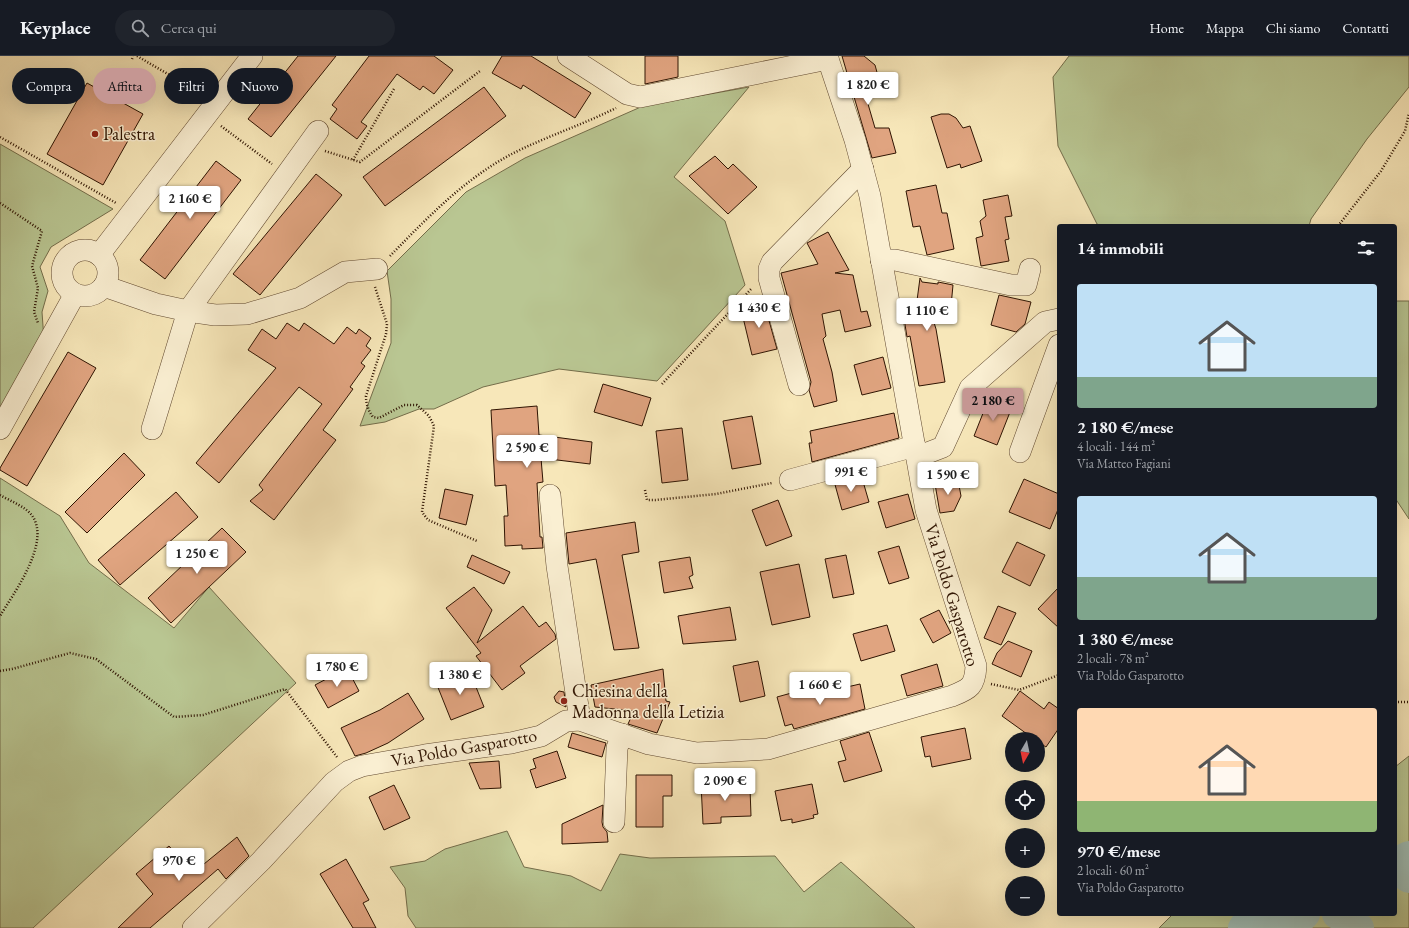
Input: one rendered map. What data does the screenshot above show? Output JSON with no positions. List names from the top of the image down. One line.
{"streets":{"street":["Via Poldo Gasparotto"]},"places":["Palestra","Chiesina della Madonna della Letizia"],"north":"bottom","page":{"header":"Keyplace","search":"Cerca qui","nav":["Home","Mappa","Chi siamo","Contatti"],"chip":["Compra","Affitta","Filtri","Nuovo"],"price":["1 820 €","2 160 €","1 430 €","1 110 €","2 180 €","2 590 €","991 €","1 590 €","1 250 €","1 780 €","1 380 €","1 660 €","2 090 €","970 €"],"heading":"14 immobili","list":[{"name":"2 180 €/mese","note":"4 locali · 144 m² · Via Matteo Fagiani"},{"name":"1 380 €/mese","note":"2 locali · 78 m² · Via Poldo Gasparotto"},{"name":"970 €/mese","note":"2 locali · 60 m² · Via Poldo Gasparotto"}],"map_buttons":["+","−"]}}
